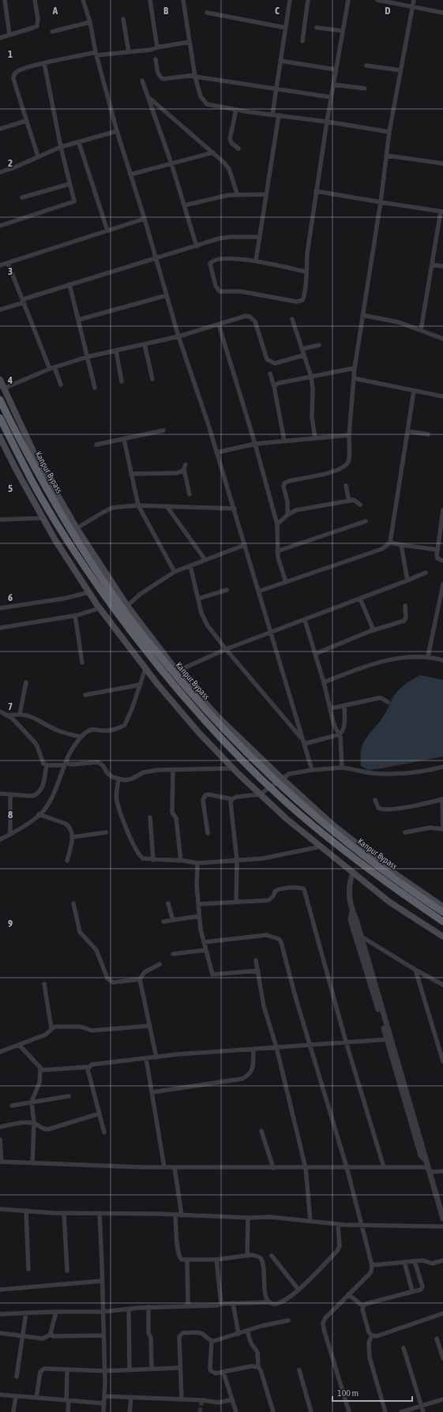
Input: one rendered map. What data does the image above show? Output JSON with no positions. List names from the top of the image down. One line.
{"streets":{"highway":["Kanpur Bypass"]},"scale_bar":"100 m","grid":{"columns":["A","B","C","D"],"rows":["1","2","3","4","5","6","7","8","9"]}}
